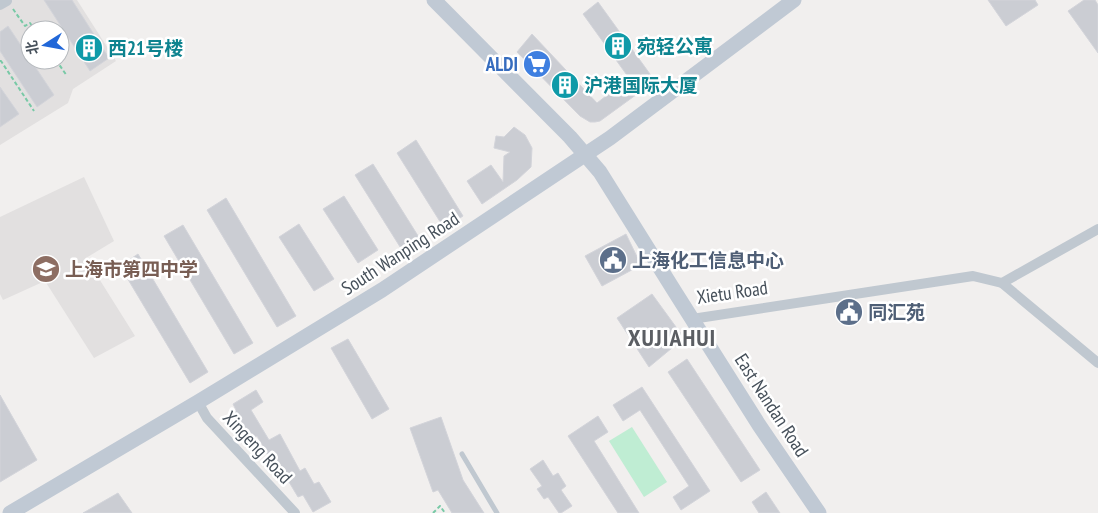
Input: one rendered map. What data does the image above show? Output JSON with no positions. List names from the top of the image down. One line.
{"streets":{"main road":["South Wanping Road","Xietu Road","East Nandan Road"],"street":["Xingeng Road"]},"crossings":[["South Wanping Road","Xietu Road"],["South Wanping Road","Xingeng Road"],["Xietu Road","East Nandan Road"]],"districts":["XUJIAHUI"],"places":{"building":["宛轻公寓","西21号楼","沪港国际大厦"],"supermarket":["ALDI"],"public building":["上海化工信息中心","同汇苑"],"school or university":["上海市第四中学"]},"north":"left"}
